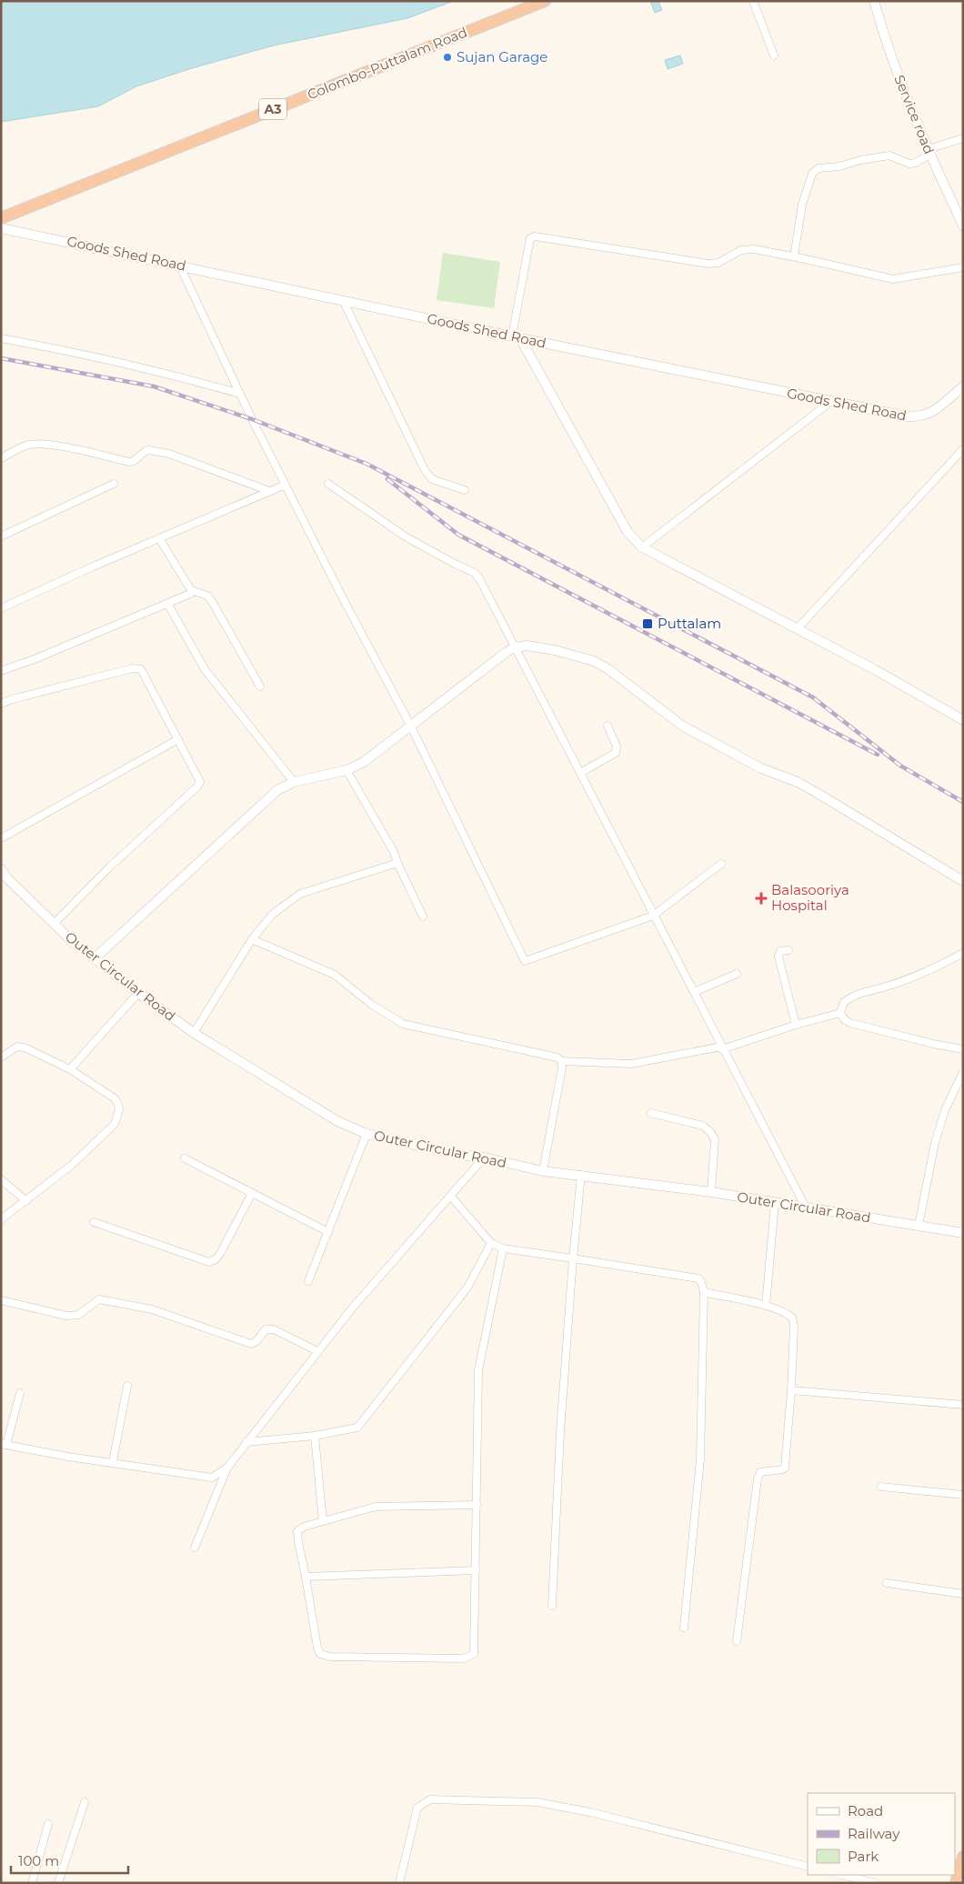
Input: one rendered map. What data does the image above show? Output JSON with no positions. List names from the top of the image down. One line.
{"streets":{"highway":["Colombo-Puttalam Road","A3"],"street":["Service road","Goods Shed Road","Outer Circular Road"]},"places":{"other":["Sujan Garage"],"transit":["Puttalam"],"health":["Balasooriya Hospital"]},"legend":["Road","Railway","Park"],"scale_bar":"100 m"}
